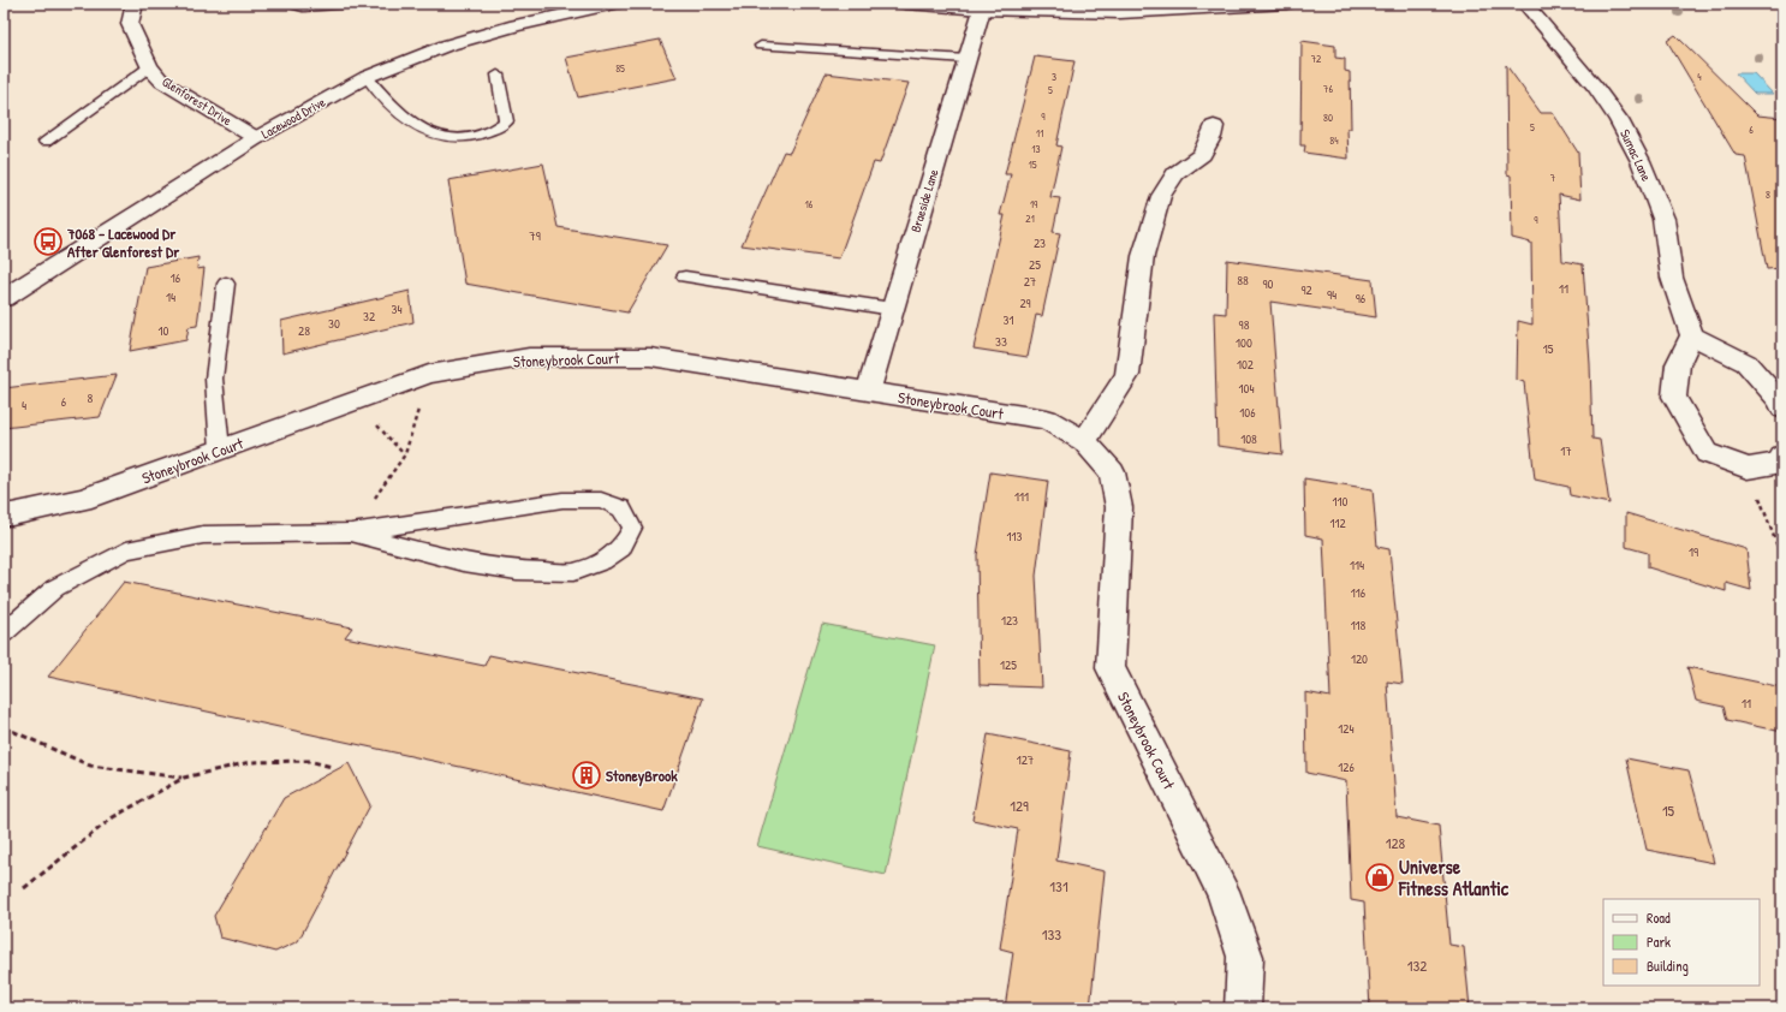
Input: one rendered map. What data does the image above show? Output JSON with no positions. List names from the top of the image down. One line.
{"streets":{"street":["Glenforest Drive","Lacewood Drive","Sumac Lane","Braeside Lane","Stoneybrook Court"]},"crossings":[["Glenforest Drive","Lacewood Drive"],["Braeside Lane","Stoneybrook Court"]],"places":{"bus stop":["7068 - Lacewood Dr After Glenforest Dr"],"building":["StoneyBrook"],"shop":["Universe Fitness Atlantic"]},"house_numbers":["72","85","3","4","76","5","9","80","5","6","11","84","13","15","7","8","16","19","21","9","79","23","25","16","88","27","90","11","92","94","14","96","29","34","32","31","30","98","10","28","33","100","15","102","104","8","6","4","106","108","17","111","110","112","113","19","114","116","123","118","120","125","11","124","127","126","129","15","128","131","133","132"],"legend":["Road","Park","Building"]}
